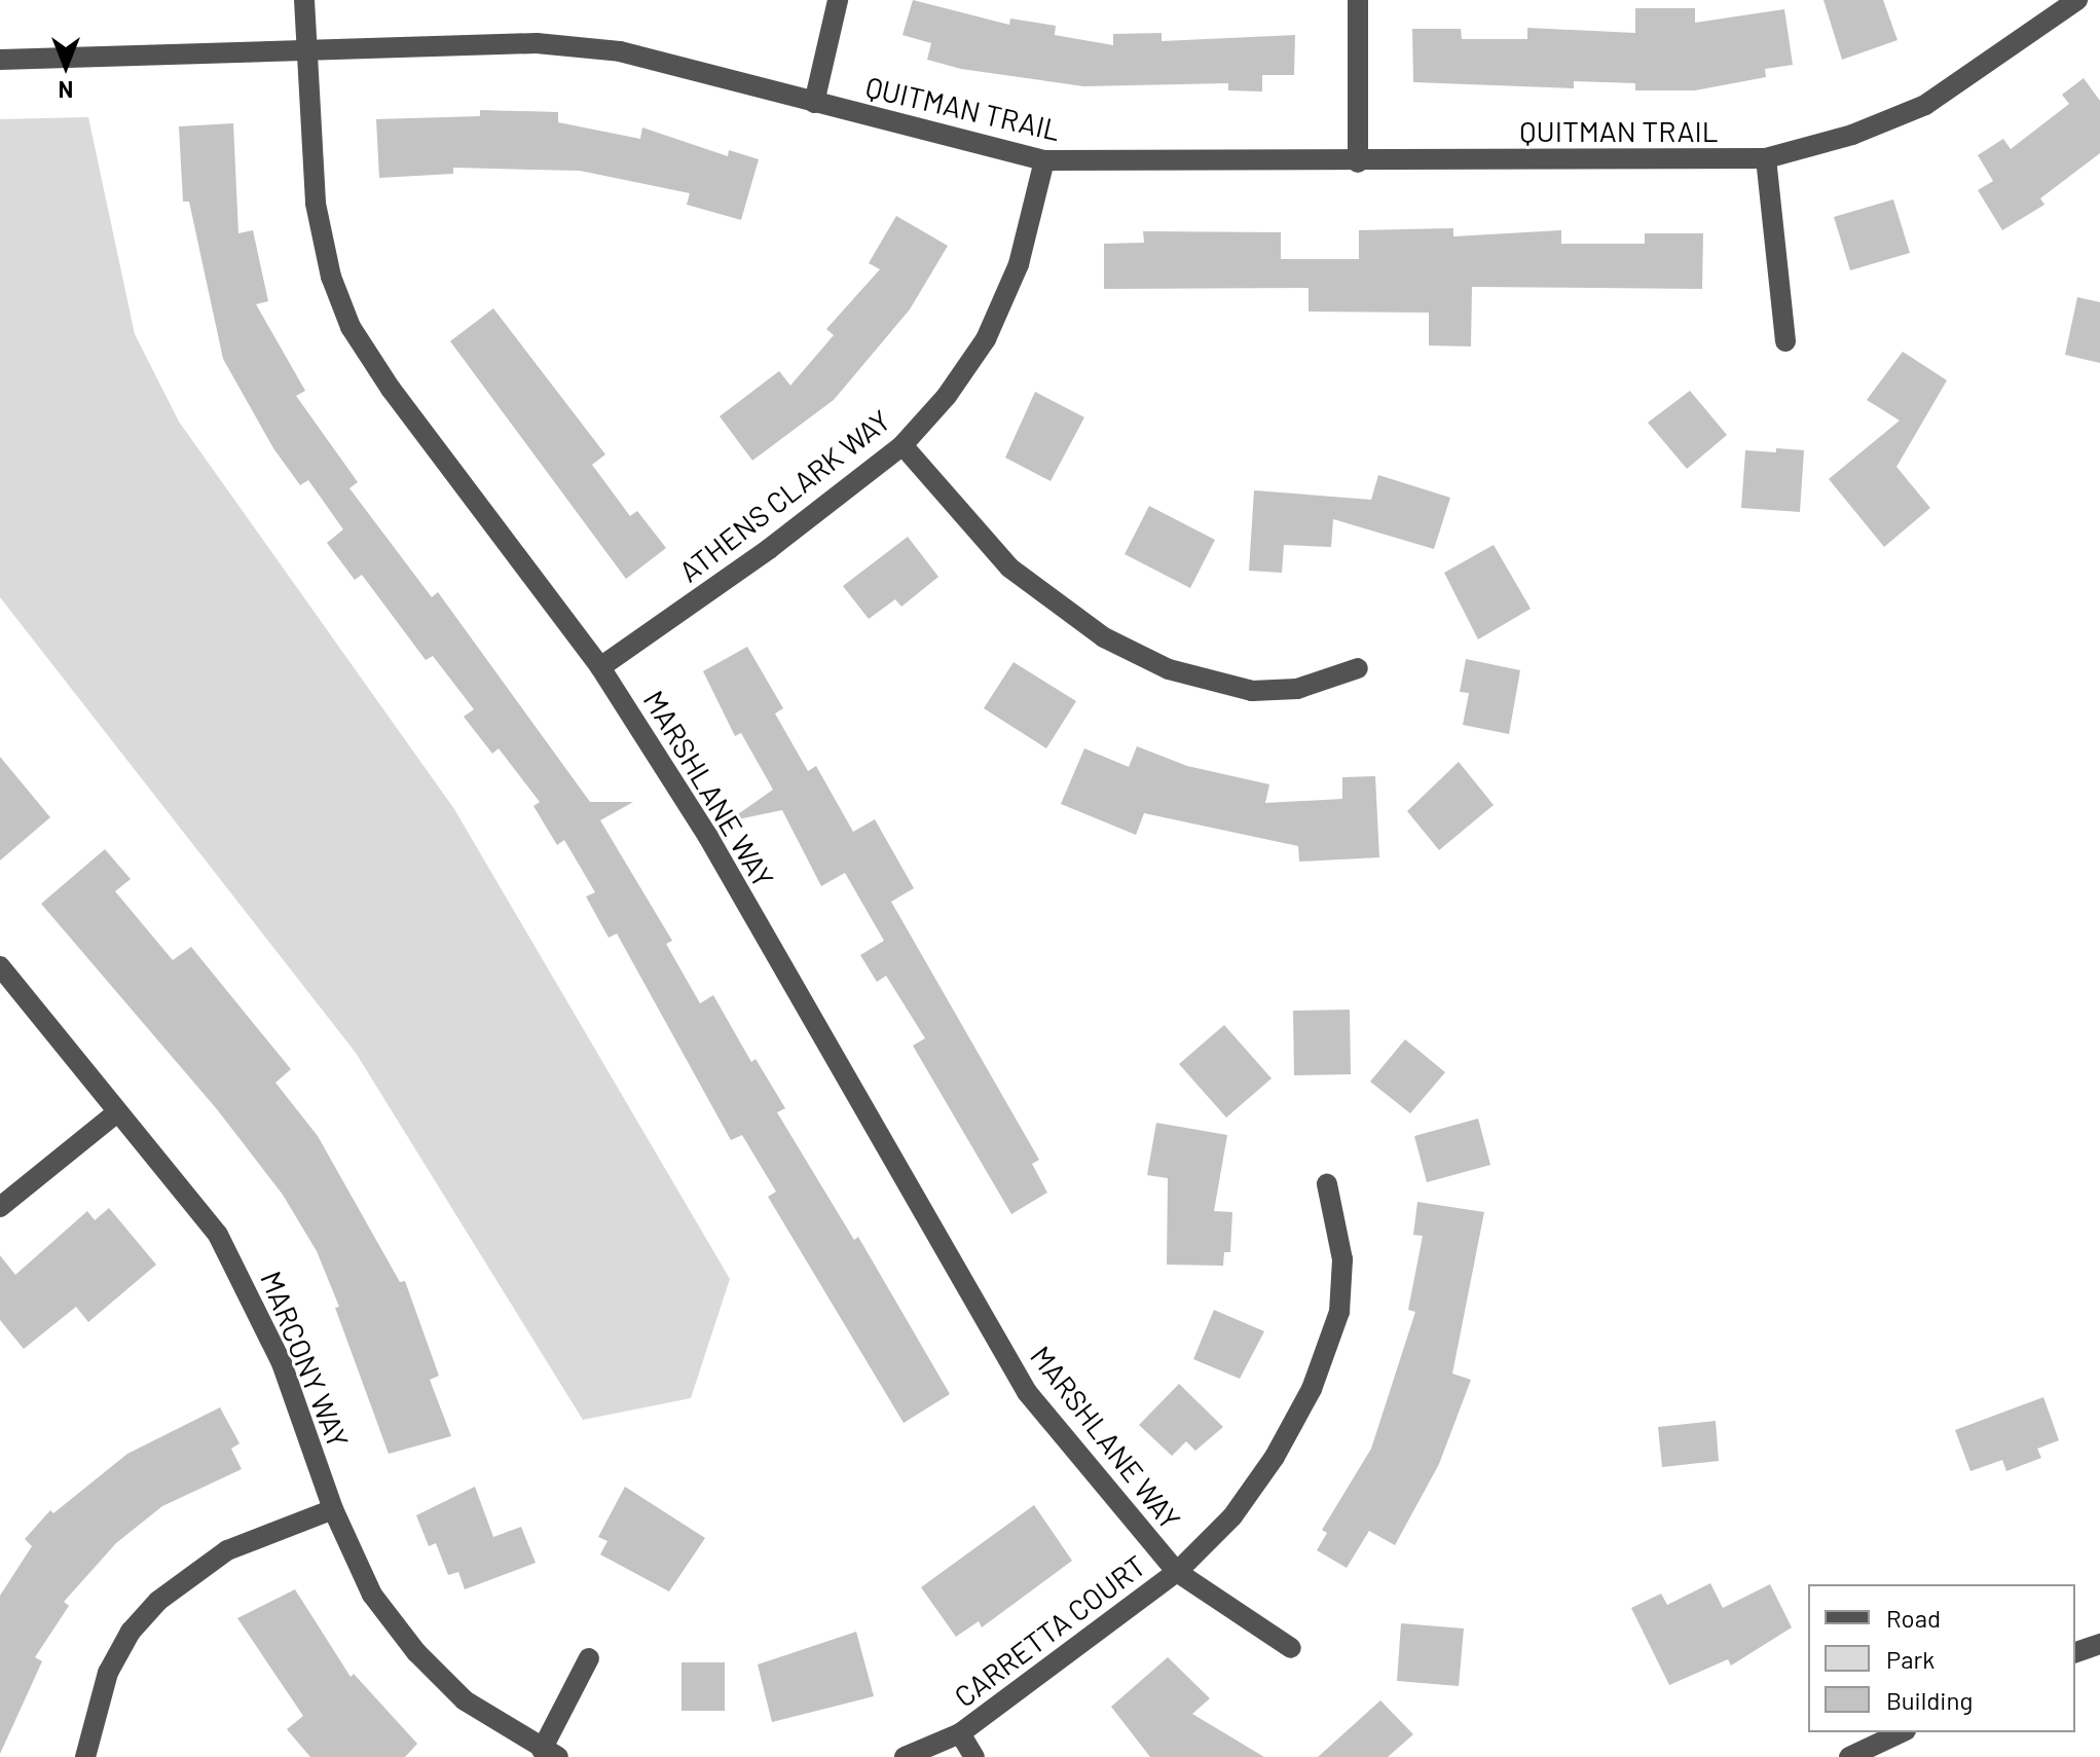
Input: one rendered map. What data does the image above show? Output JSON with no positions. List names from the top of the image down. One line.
{"streets":{"street":["QUITMAN TRAIL","ATHENS CLARK WAY","MARSHLANE WAY","MARCONY WAY","CARRETTA COURT"]},"crossings":[["QUITMAN TRAIL","ATHENS CLARK WAY"],["QUITMAN TRAIL","MARSHLANE WAY"],["ATHENS CLARK WAY","MARSHLANE WAY"],["MARSHLANE WAY","CARRETTA COURT"]],"legend":["Road","Park","Building"],"north":"bottom"}
